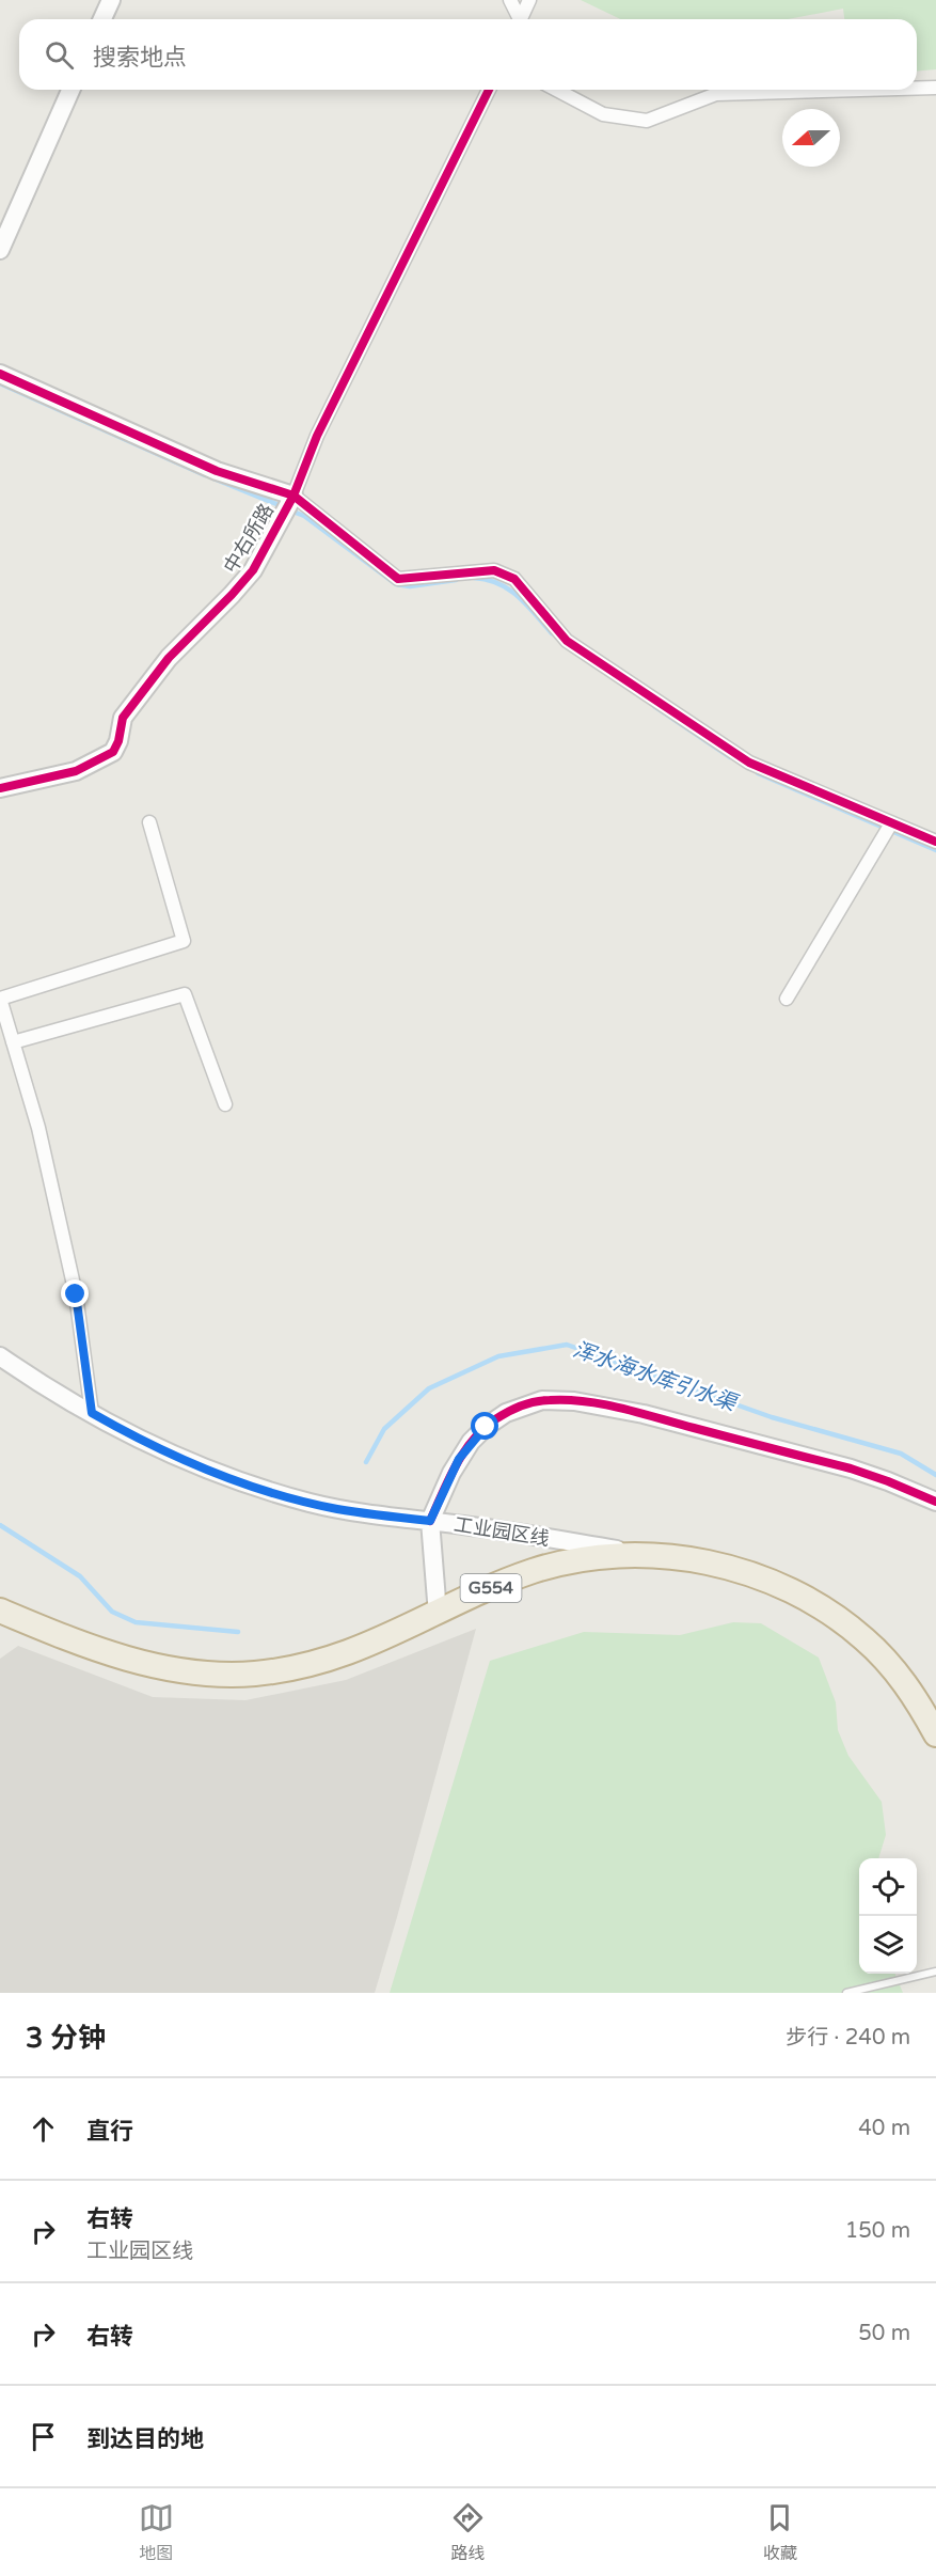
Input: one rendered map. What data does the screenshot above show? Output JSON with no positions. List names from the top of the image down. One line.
{"streets":{"highway":["G554"],"street":["中右所路","工业园区线"]},"crossings":[["工业园区线","G554"]],"water":["浑水海水库引水渠"],"north":"left","page":{"search":"搜索地点","heading":["3 分钟","步行 · 240 m"],"list":[["直行","40 m"],["右转","工业园区线","150 m"],["右转","50 m"],"到达目的地"],"nav":["地图","路线","收藏"]}}
